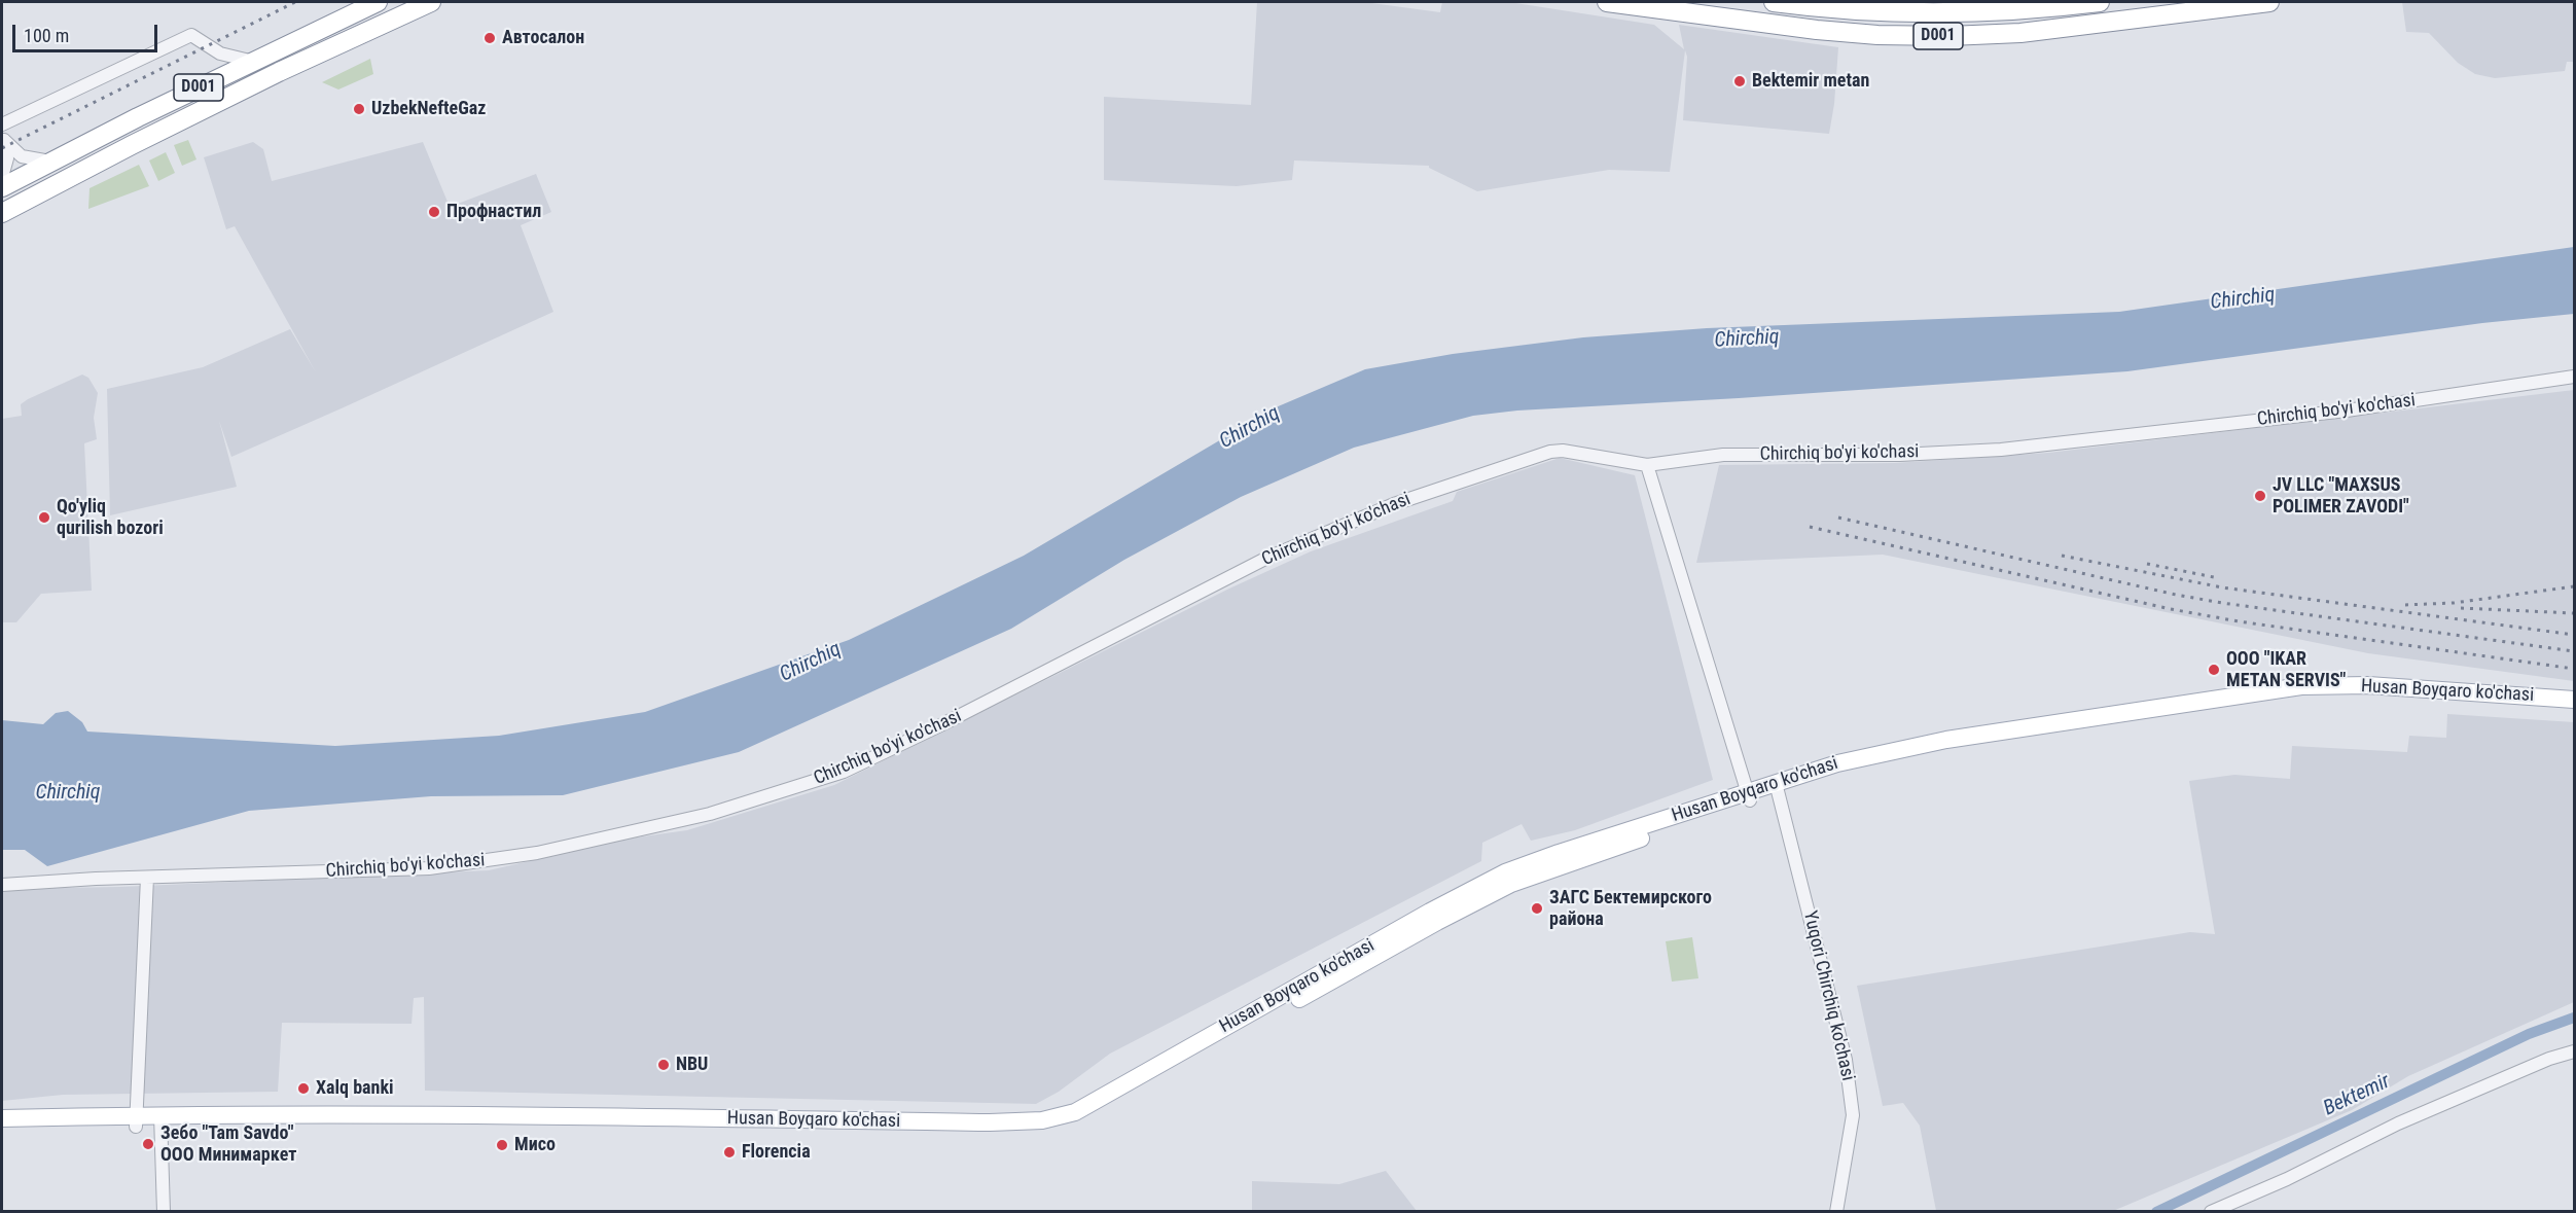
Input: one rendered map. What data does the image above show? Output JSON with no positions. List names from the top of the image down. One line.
{"streets":{"highway":["D001"],"main road":["Husan Boyqaro ko'chasi"],"street":["Chirchiq bo'yi ko'chasi","Yuqori Chirchiq ko'chasi"]},"crossings":[["Husan Boyqaro ko'chasi","Yuqori Chirchiq ko'chasi"]],"water":["Chirchiq","Bektemir"],"places":["Автосалон","Bektemir metan","UzbekNefteGaz","Профнастил","JV LLC \"MAXSUS POLIMER ZAVODI\"","Qo'yliq qurilish bozori","OOO \"IKAR METAN SERVIS\"","ЗАГС Бектемирского района","NBU","Xalq banki","Зебо \"Tam Savdo\" ООО Минимаркет","Мисо","Florencia"],"scale_bar":"100 m"}
